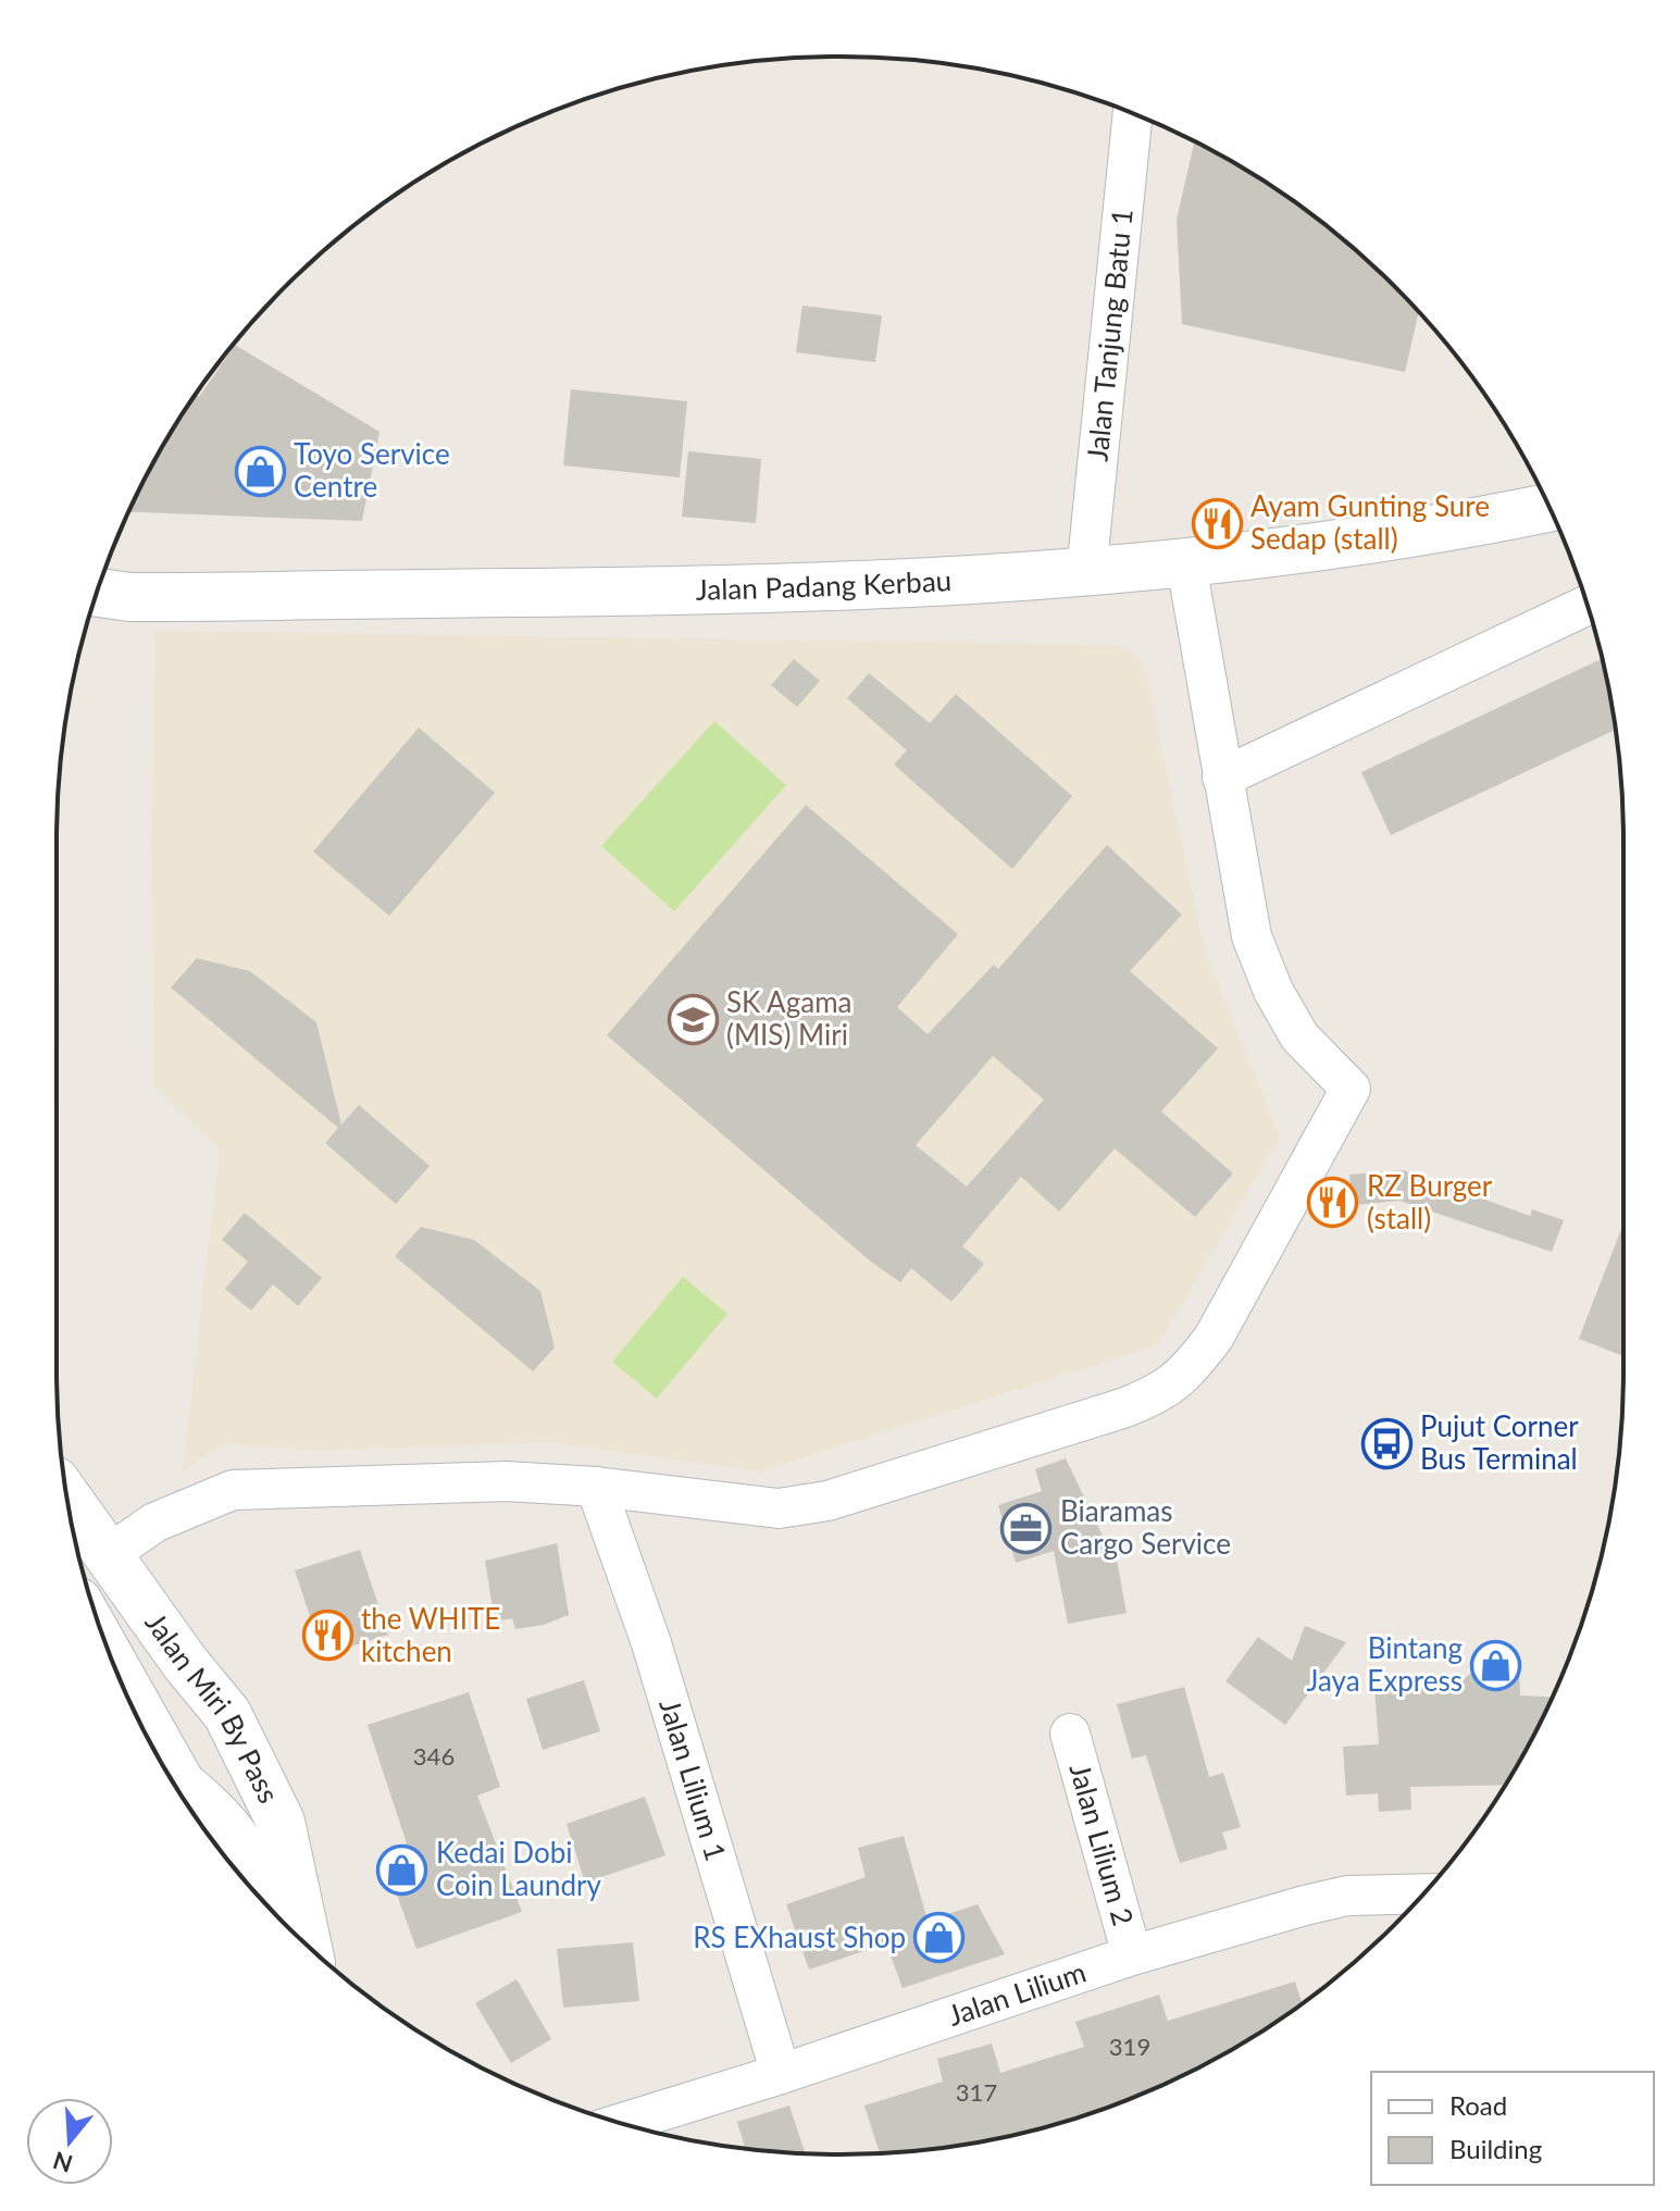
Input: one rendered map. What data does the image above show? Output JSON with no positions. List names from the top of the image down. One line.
{"streets":{"street":["Jalan Tanjung Batu 1","Jalan Padang Kerbau","Jalan Miri By Pass","Jalan Lilium 1","Jalan Lilium 2","Jalan Lilium"]},"crossings":[["Jalan Tanjung Batu 1","Jalan Padang Kerbau"],["Jalan Lilium 1","Jalan Lilium"],["Jalan Lilium 2","Jalan Lilium"]],"places":{"shop":["Toyo Service Centre","Bintang Jaya Express","Kedai Dobi Coin Laundry","RS EXhaust Shop"],"restaurant":["Ayam Gunting Sure Sedap (stall)","RZ Burger (stall)","the WHITE kitchen"],"school or university":["SK Agama (MIS) Miri"],"bus stop":["Pujut Corner Bus Terminal"],"office":["Biaramas Cargo Service"]},"house_numbers":["346","319","317"],"legend":["Road","Building"],"north":"bottom"}
